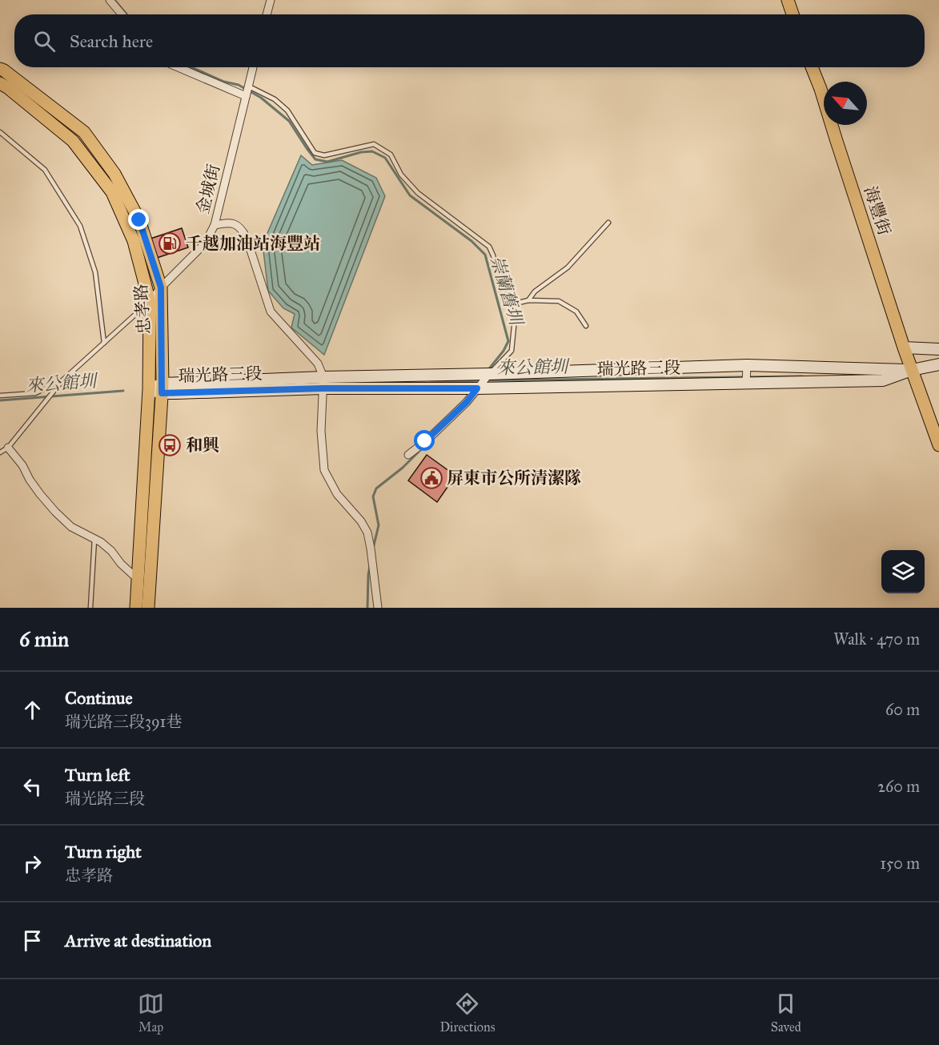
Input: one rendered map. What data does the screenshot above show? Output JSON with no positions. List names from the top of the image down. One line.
{"streets":{"main road":["海豐街","忠孝路"],"street":["金城街","瑞光路三段"]},"crossings":[["金城街","忠孝路"],["海豐街","瑞光路三段"],["忠孝路","瑞光路三段"]],"water":["崇蘭舊圳","來公館圳"],"places":{"fuel station":["千越加油站海豐站"],"bus stop":["和興"],"public building":["屏東市公所清潔隊"]},"north":"top left","page":{"search":"Search here","heading":["6 min","Walk · 470 m"],"list":[["Continue","瑞光路三段391巷","60 m"],["Turn left","瑞光路三段","260 m"],["Turn right","忠孝路","150 m"],"Arrive at destination"],"nav":["Map","Directions","Saved"]}}
